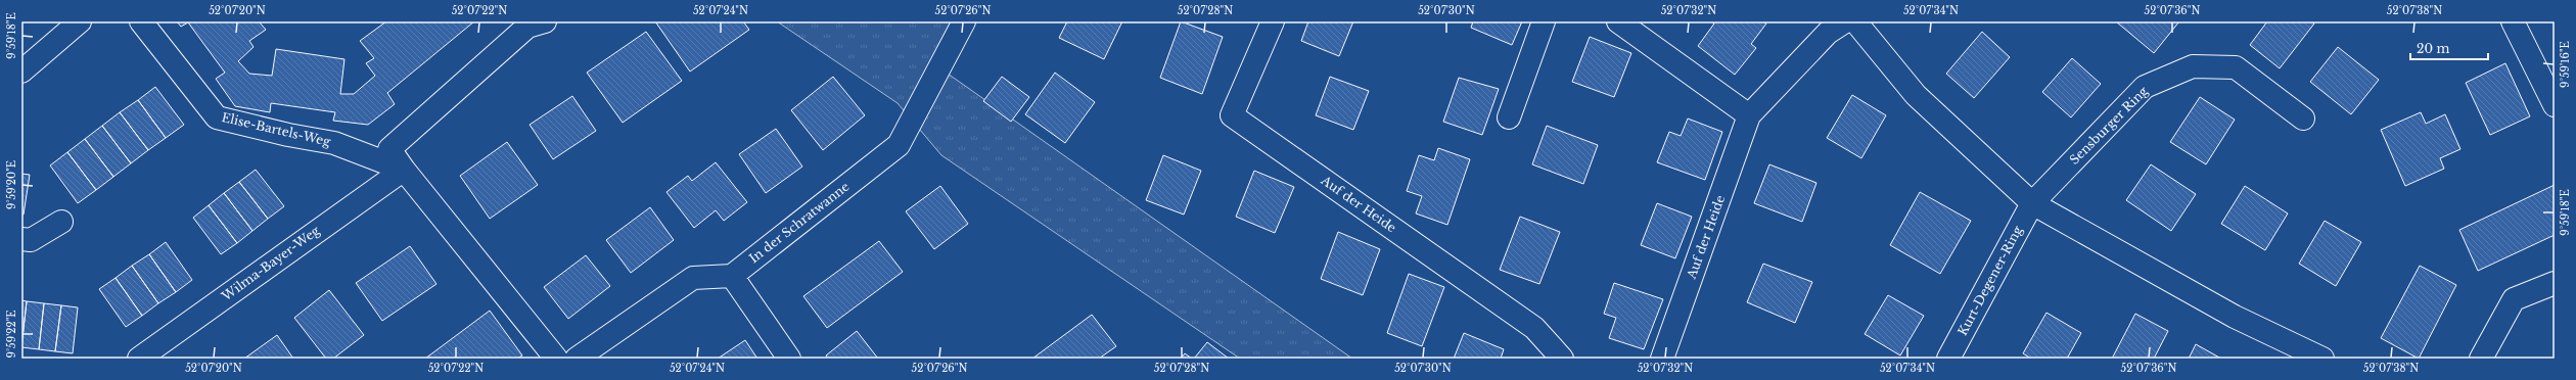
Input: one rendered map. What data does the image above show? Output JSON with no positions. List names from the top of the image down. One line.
{"streets":{"street":["Sensburger Ring","Elise-Bartels-Weg","Auf der Heide","In der Schratwanne","Wilma-Bayer-Weg","Kurt-Degener-Ring"]},"crossings":[["Sensburger Ring","Kurt-Degener-Ring"],["Elise-Bartels-Weg","Wilma-Bayer-Weg"]],"scale_bar":"20 m","coordinates":["52°07'20\"N","52°07'22\"N","52°07'24\"N","52°07'26\"N","52°07'28\"N","52°07'30\"N","52°07'32\"N","52°07'34\"N","52°07'36\"N","52°07'38\"N","9°59'18\"E","9°59'16\"E","9°59'20\"E","9°59'22\"E"]}
